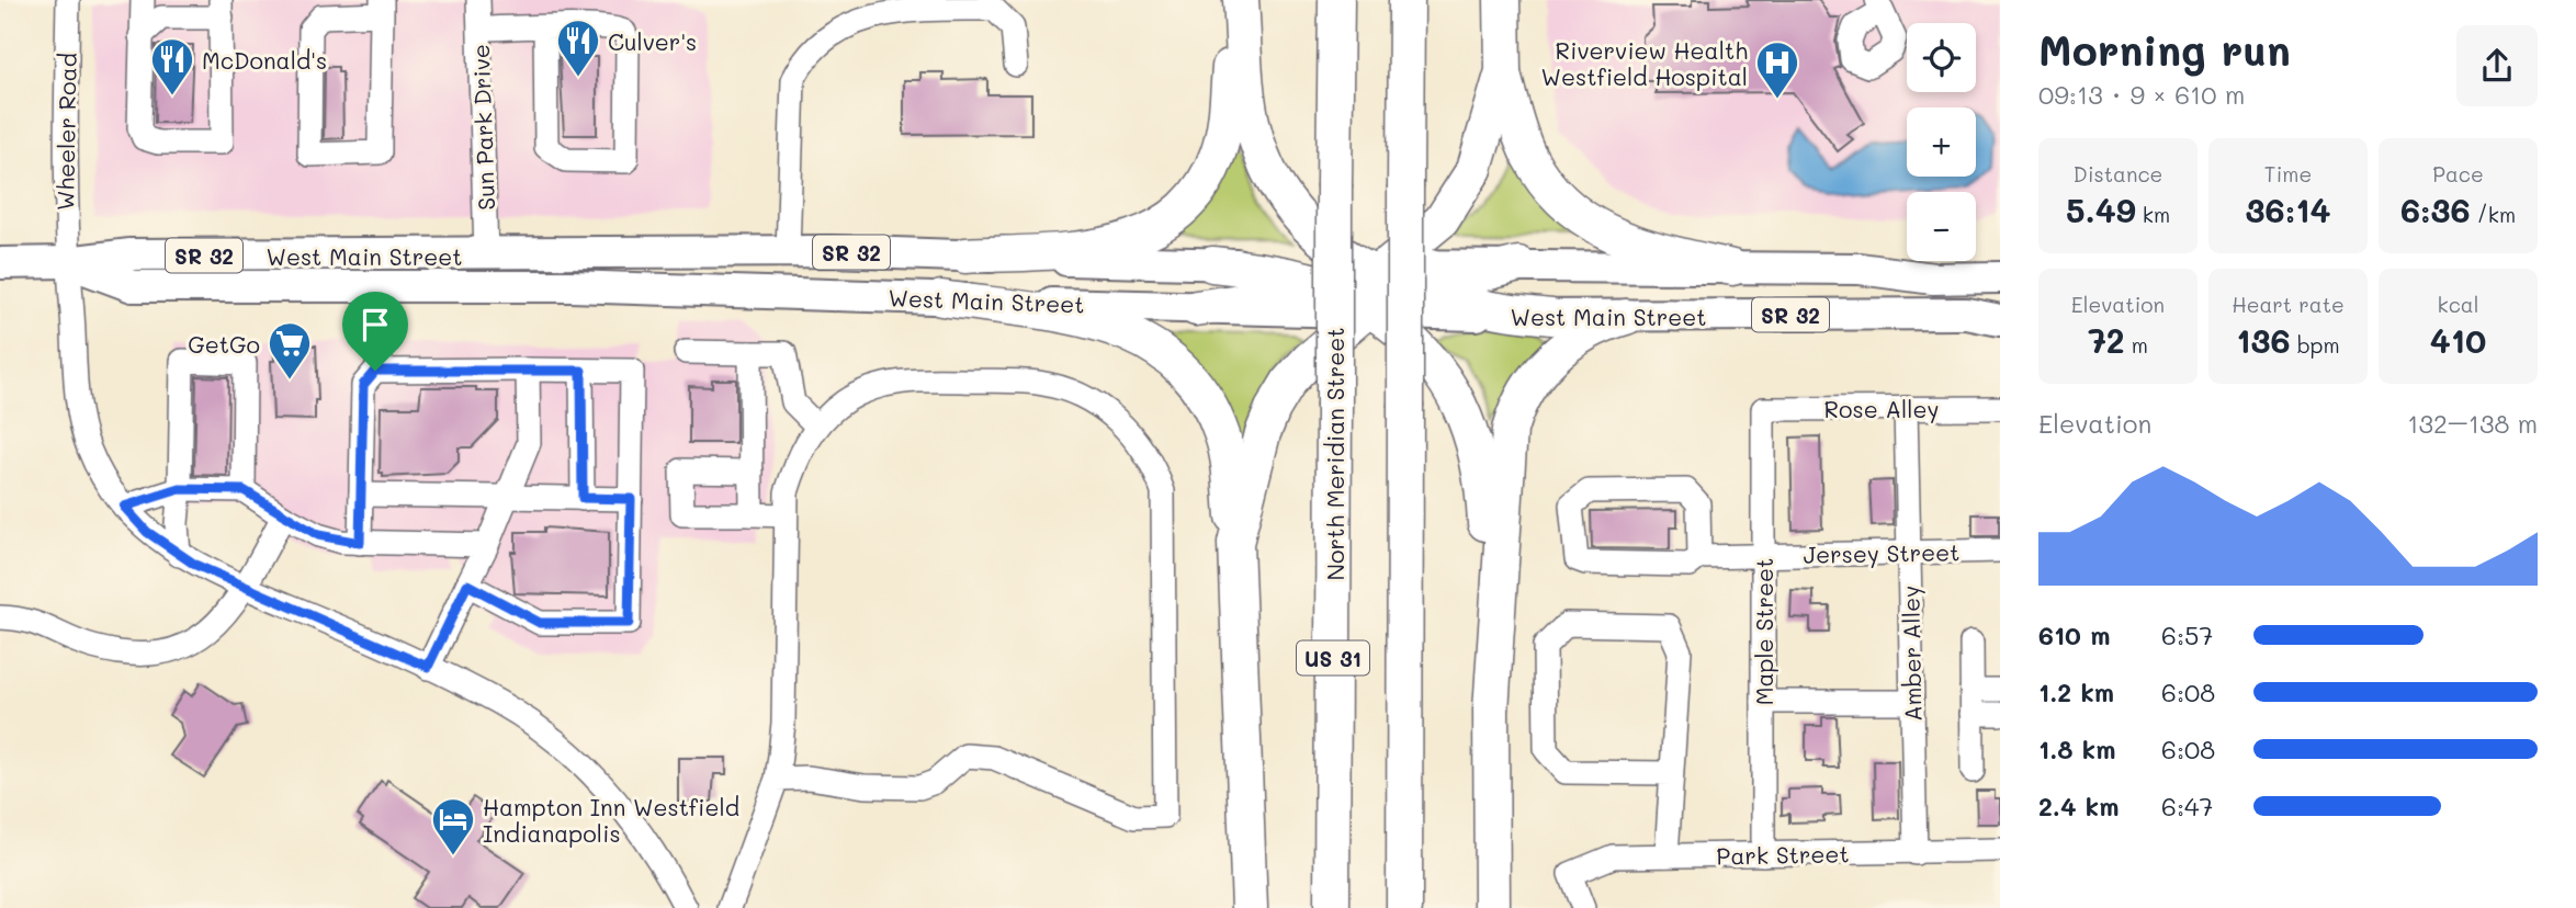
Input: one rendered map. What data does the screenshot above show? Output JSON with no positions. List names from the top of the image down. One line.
{"streets":{"highway":["North Meridian Street","US 31"],"main road":["SR 32","West Main Street"],"street":["Sun Park Drive","Wheeler Road","Rose Alley","Jersey Street","Maple Street","Amber Alley","Park Street"]},"crossings":[["Sun Park Drive","West Main Street"],["Wheeler Road","SR 32"],["Wheeler Road","West Main Street"],["SR 32","West Main Street"],["Rose Alley","Maple Street"],["Rose Alley","Amber Alley"],["Jersey Street","Maple Street"],["Jersey Street","Amber Alley"],["Maple Street","Park Street"],["Amber Alley","Park Street"]],"places":{"restaurant":["Culver's","McDonald's"],"hospital":["Riverview Health Westfield Hospital"],"supermarket":["GetGo"],"hotel":["Hampton Inn Westfield Indianapolis"]},"page":{"heading":["Morning run","09:13 · 9 × 610 m"],"map_buttons":["+","−"],"stats":[["Distance","5.49 km"],["Time","36:14"],["Pace","6:36 /km"],["Elevation","72 m"],["Heart rate","136 bpm"],["kcal","410"]],"chart":["Elevation","132–138 m"],"list":[{"name":"610 m","note":"6:57"},{"name":"1.2 km","note":"6:08"},{"name":"1.8 km","note":"6:08"},{"name":"2.4 km","note":"6:47"}]}}
